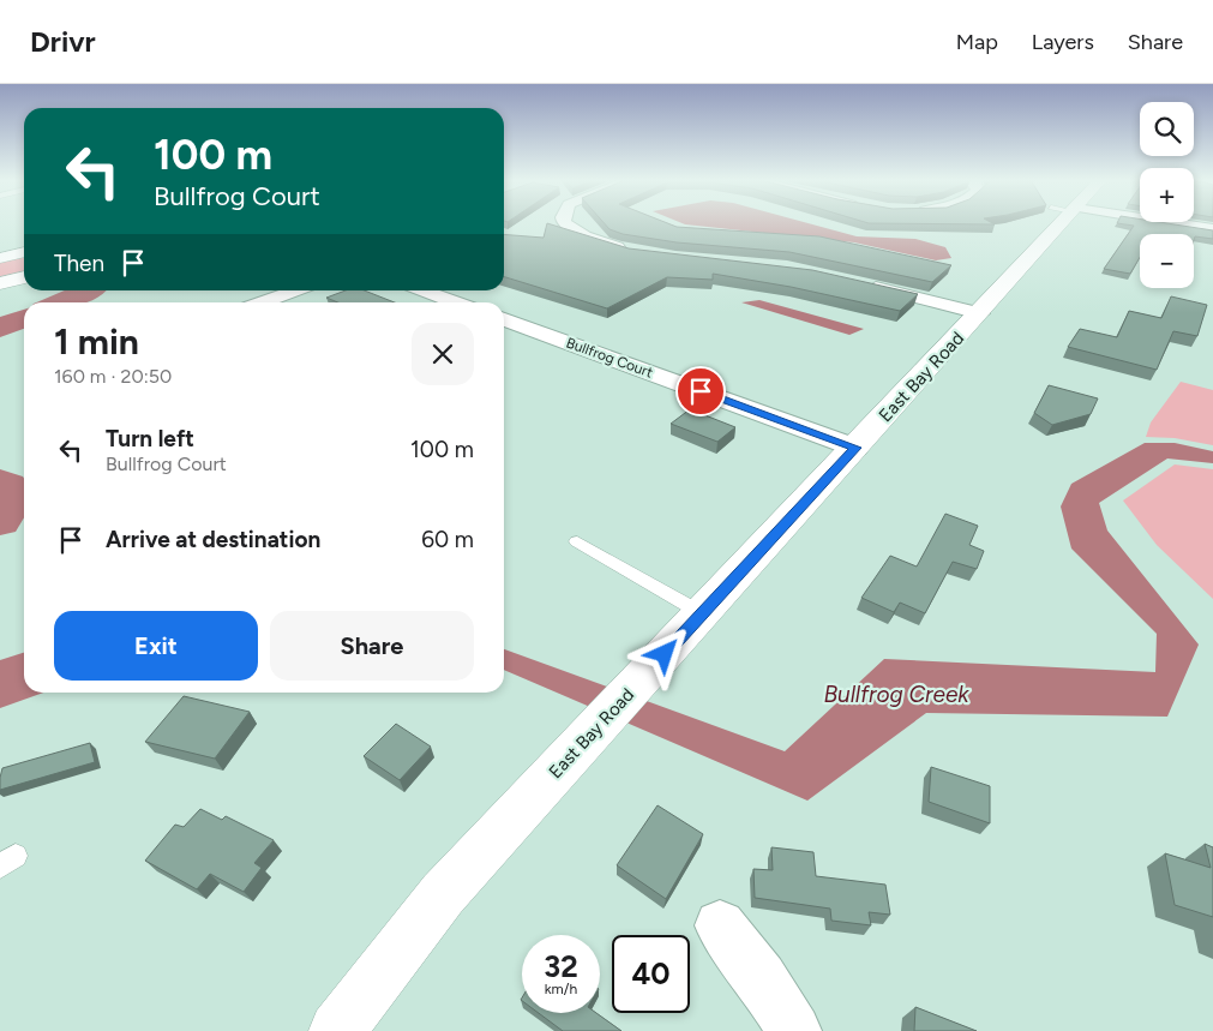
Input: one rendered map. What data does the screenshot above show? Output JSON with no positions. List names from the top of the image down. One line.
{"streets":{"main road":["East Bay Road"],"street":["Bullfrog Court"]},"crossings":[["Bullfrog Court","East Bay Road"]],"water":["Bullfrog Creek"],"page":{"header":"Drivr","nav":["Map","Layers","Share"],"map_buttons":["+","−"],"turn":["100 m","Bullfrog Court"],"then":"Then","heading":["1 min","160 m · 20:50"],"list":[{"name":"Turn left","note":"Bullfrog Court","value":"100 m"},{"name":"Arrive at destination","value":"60 m"}],"buttons":["Exit","Share"],"speed":"32 km/h","limit":"40"}}
